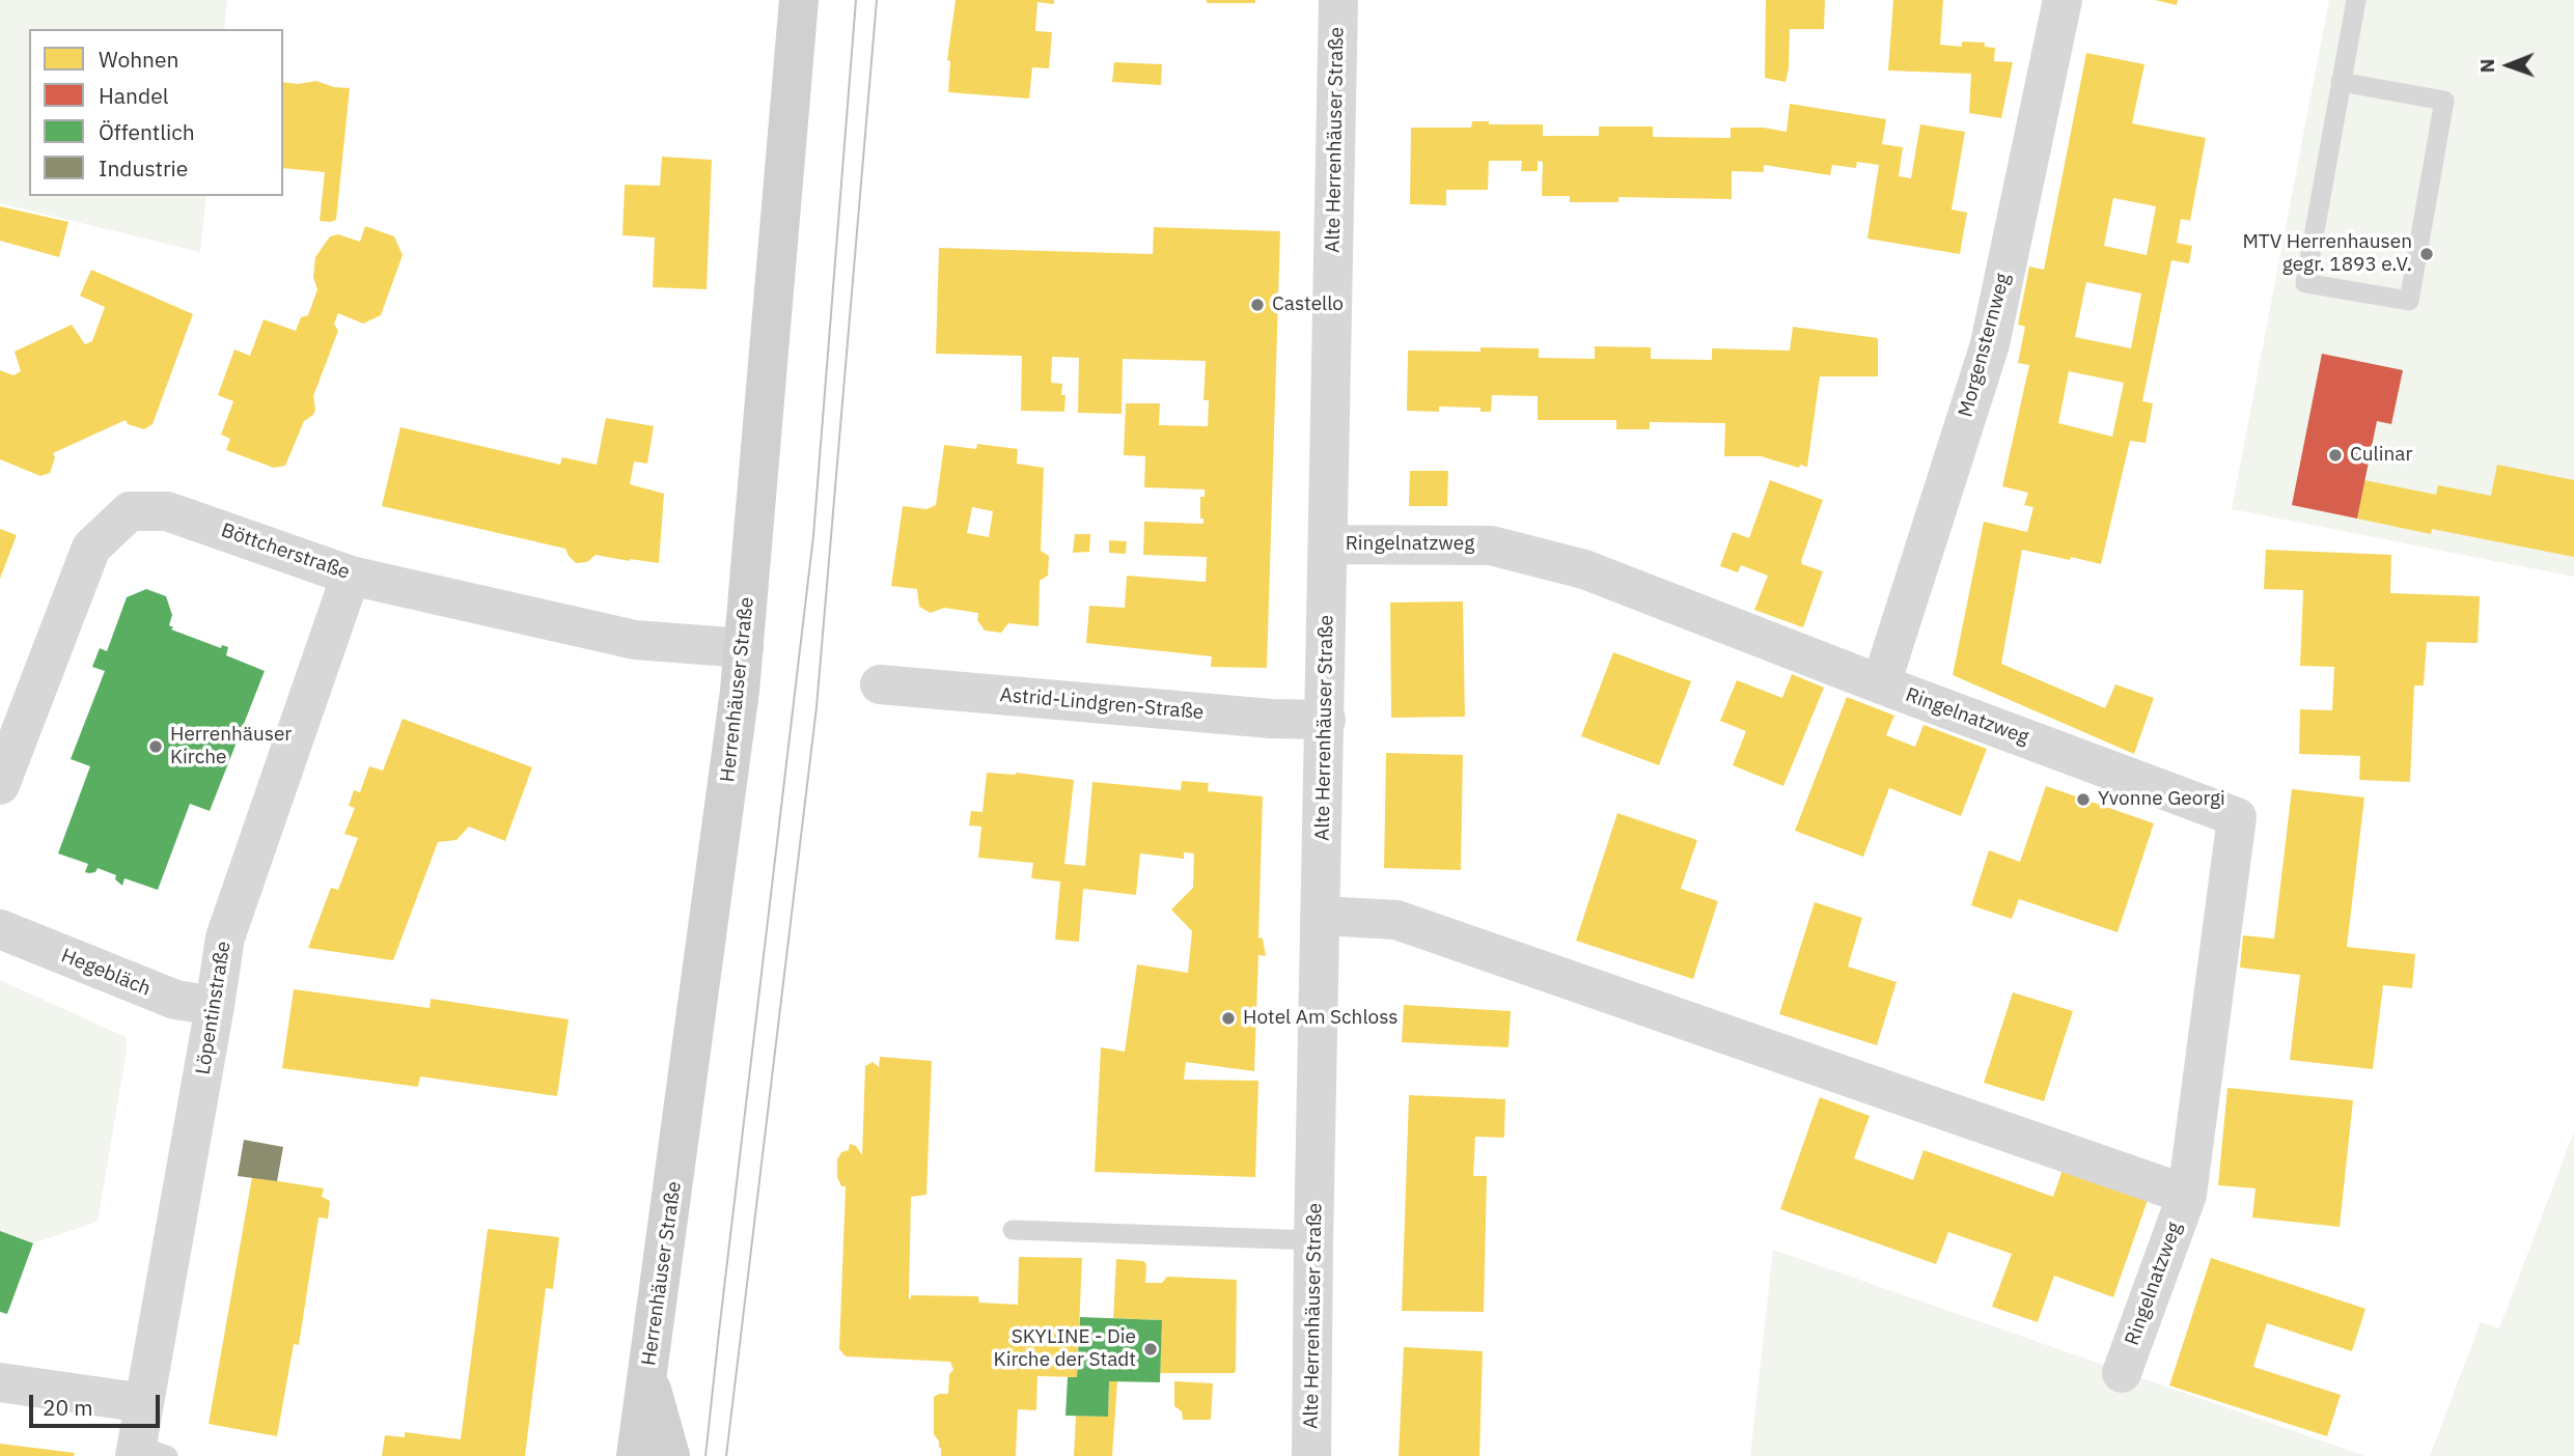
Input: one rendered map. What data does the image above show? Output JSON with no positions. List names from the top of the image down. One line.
{"streets":{"street":["Alte Herrenhäuser Straße","Morgensternweg","Ringelnatzweg","Böttcherstraße","Herrenhäuser Straße","Astrid-Lindgren-Straße","Hegebläch","Löpentinstraße"]},"crossings":[["Alte Herrenhäuser Straße","Ringelnatzweg"],["Alte Herrenhäuser Straße","Astrid-Lindgren-Straße"],["Morgensternweg","Ringelnatzweg"],["Böttcherstraße","Herrenhäuser Straße"],["Böttcherstraße","Löpentinstraße"],["Hegebläch","Löpentinstraße"]],"places":["MTV Herrenhausen gegr. 1893 e.V.","Castello","Culinar","Herrenhäuser Kirche","Yvonne Georgi","Hotel Am Schloss","SKYLINE - Die Kirche der Stadt"],"legend":["Wohnen","Handel","Öffentlich","Industrie"],"scale_bar":"20 m","north":"left"}
